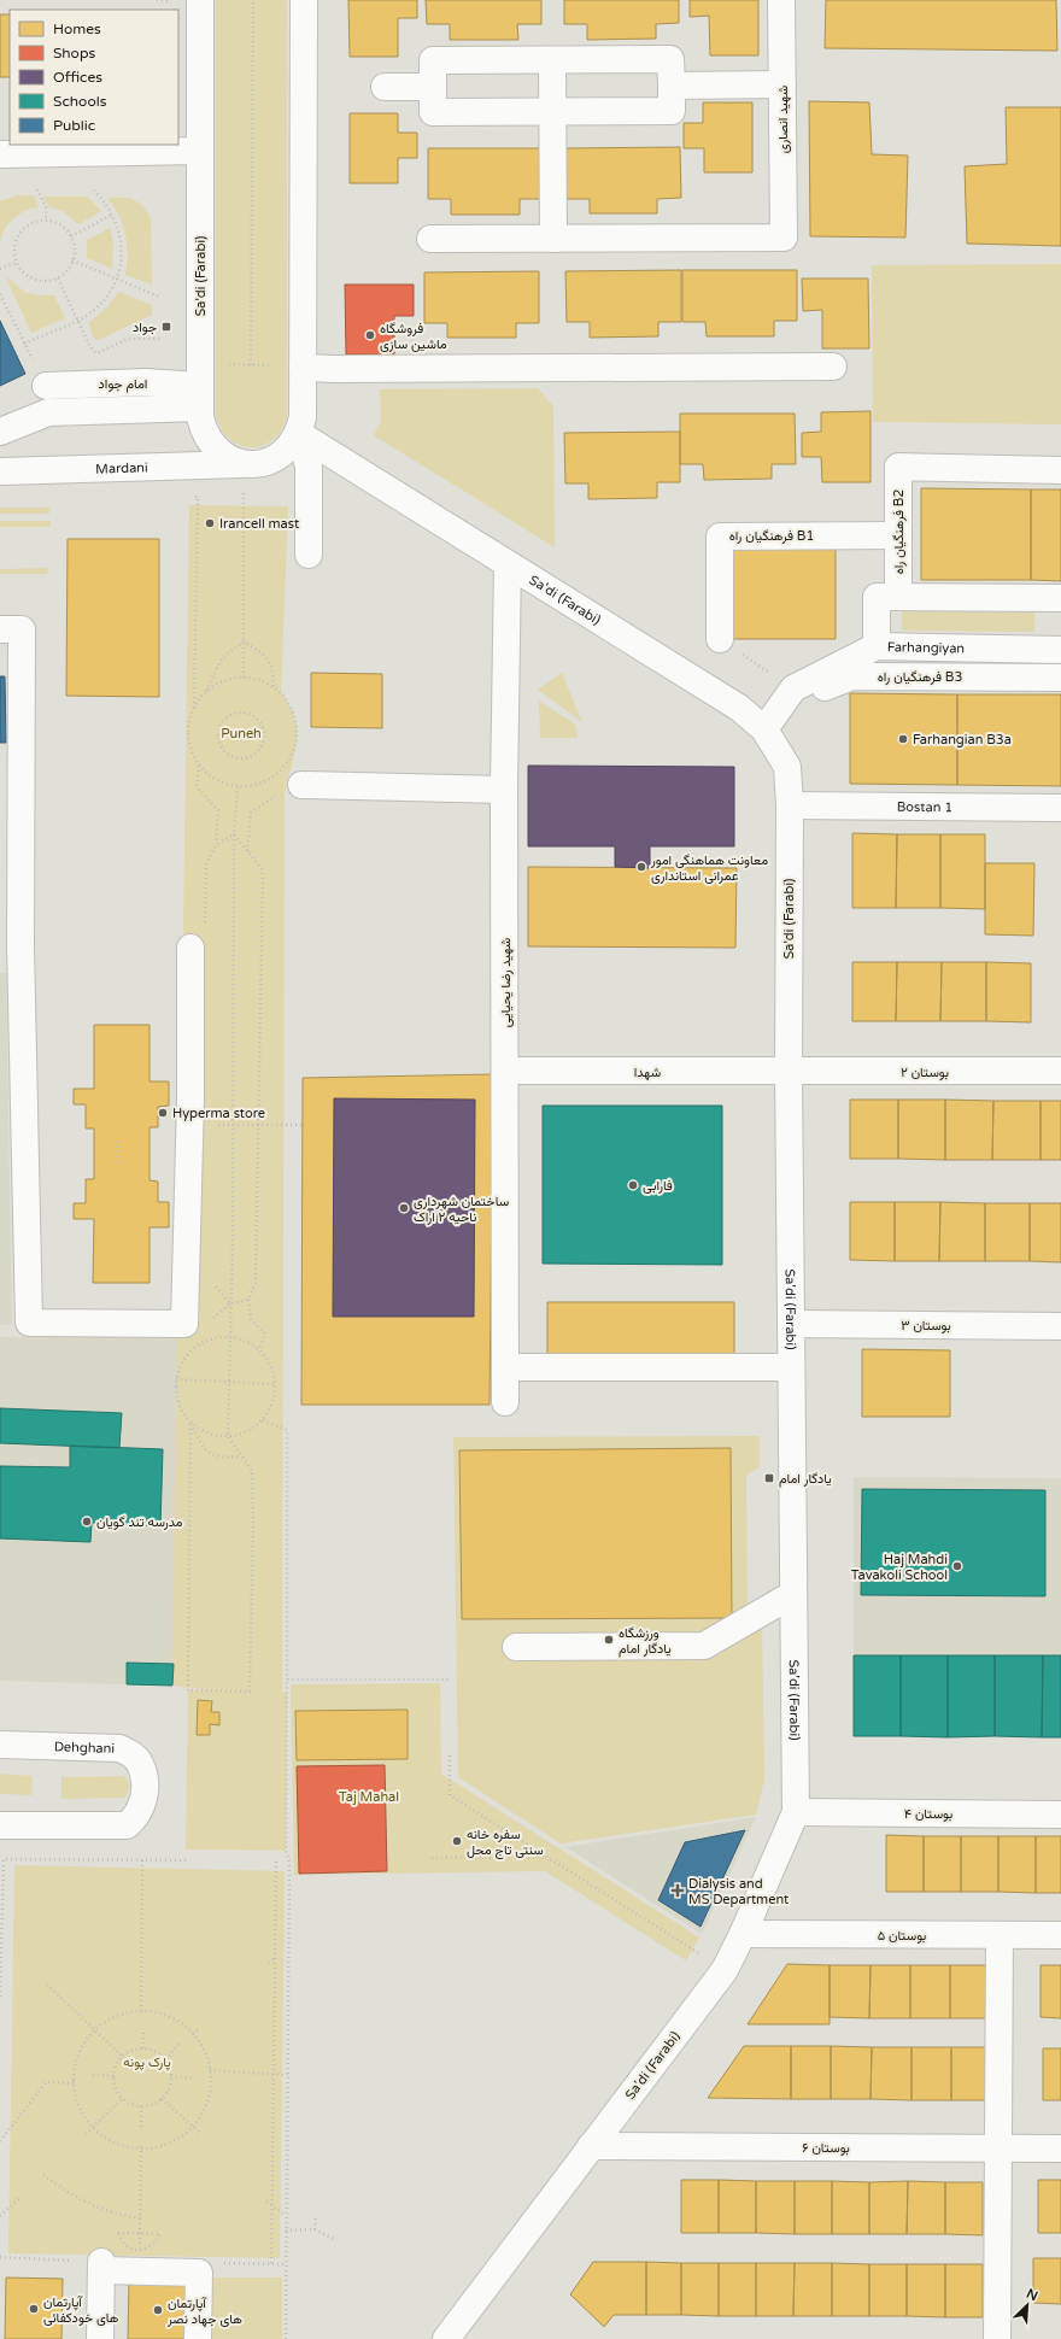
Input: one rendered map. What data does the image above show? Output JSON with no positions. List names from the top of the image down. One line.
{"streets":{"street":["شهید انصاری","Sa'di (Farabi)","امام جواد","Mardani","فرهنگیان راه B2","فرهنگیان راه B1","Farhangiyan","فرهنگیان راه B3","Bostan 1","شهید رضا یحیایی","شهدا","بوستان ۲","بوستان ۳","Dehghani","بوستان ۴","بوستان ۵","بوستان ۶"]},"crossings":[["Sa'di (Farabi)","امام جواد"],["Sa'di (Farabi)","Mardani"],["Sa'di (Farabi)","Farhangiyan"],["Sa'di (Farabi)","Bostan 1"],["Sa'di (Farabi)","شهید رضا یحیایی"],["Sa'di (Farabi)","شهدا"],["Sa'di (Farabi)","بوستان ۲"],["Sa'di (Farabi)","بوستان ۳"],["Sa'di (Farabi)","بوستان ۴"],["Sa'di (Farabi)","بوستان ۵"],["Sa'di (Farabi)","بوستان ۶"],["فرهنگیان راه B2","فرهنگیان راه B1"],["Farhangiyan","فرهنگیان راه B3"],["شهید رضا یحیایی","شهدا"],["شهدا","بوستان ۲"]],"parks":["Puneh","Taj Mahal","پارک پونه"],"places":{"transit":["جواد","یادگار امام"],"other":["فروشگاه ماشین سازی","Irancell mast","Farhangian B3a","معاونت هماهنگی امور عمرانی استانداری","Hyperma store","فارابی","ساختمان شهرداری ناحیه ۲ اراک","مدرسه تند گویان","Haj Mahdi Tavakoli School","ورزشگاه یادگار امام","سفره خانه سنتی تاج محل","آپارتمان های خودکفائی","آپارتمان های جهاد نصر"],"health":["Dialysis and MS Department"]},"legend":["Homes","Shops","Offices","Schools","Public"],"north":"top right"}
